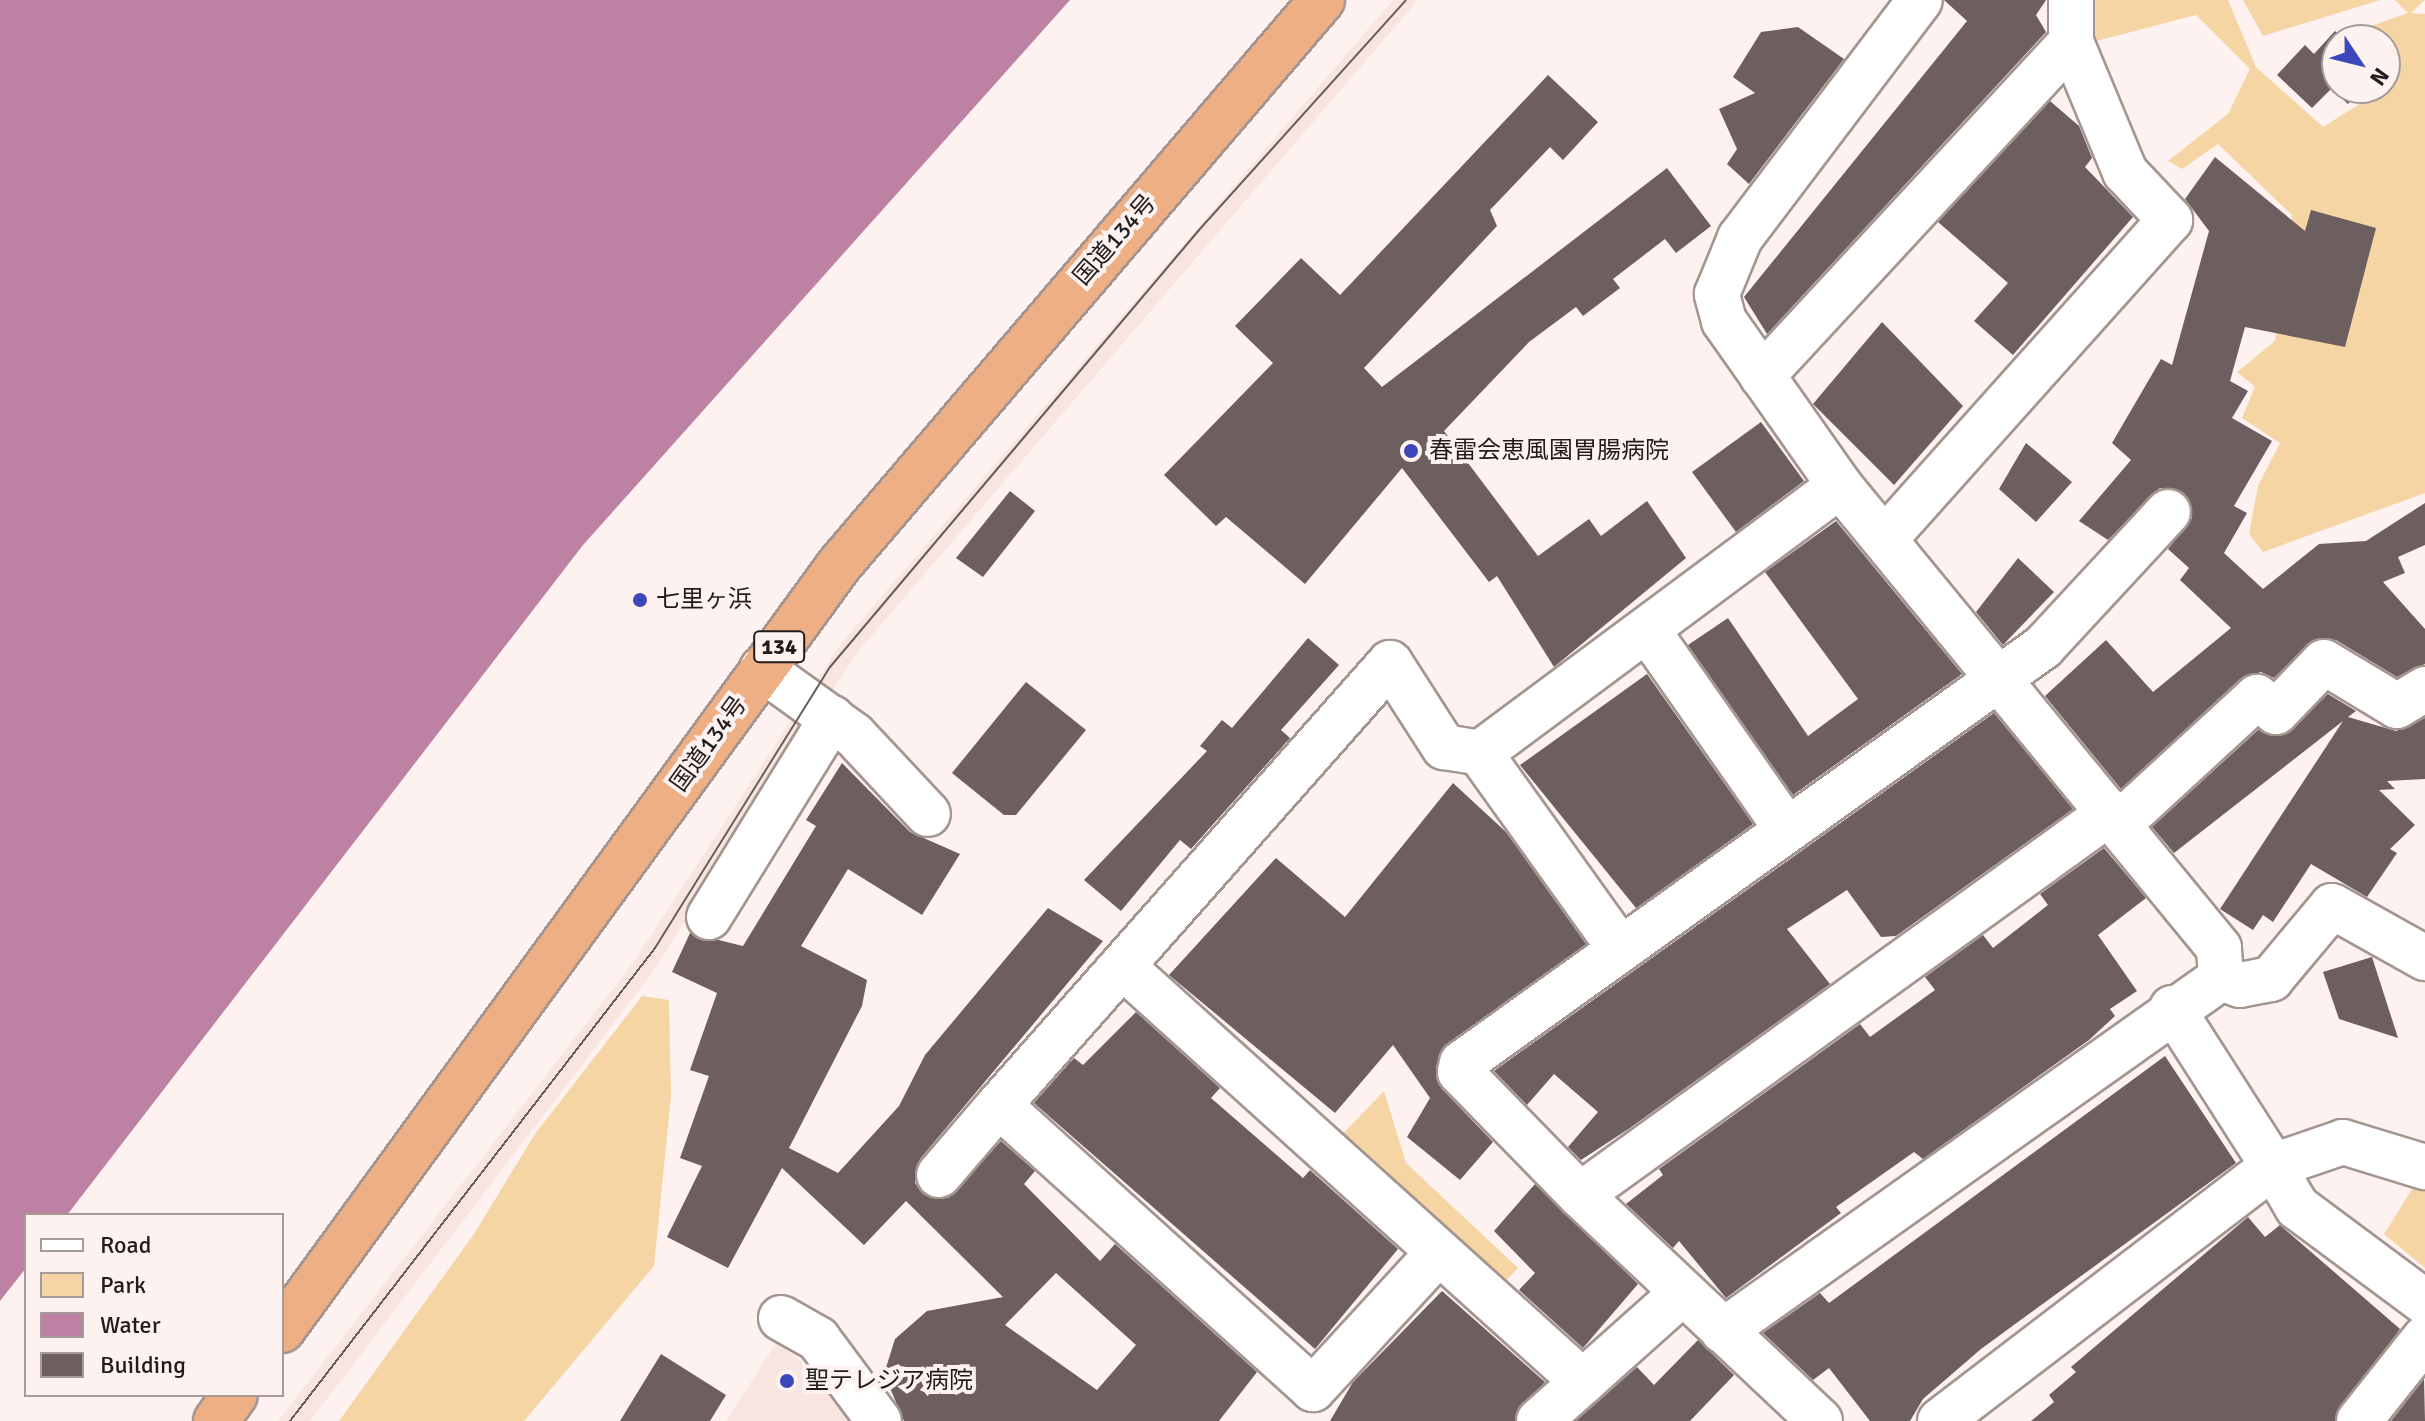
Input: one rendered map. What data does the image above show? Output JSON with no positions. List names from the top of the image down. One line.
{"streets":{"highway":["国道134号","134"]},"places":["春雷会恵風園胃腸病院","七里ヶ浜","聖テレジア病院"],"legend":["Road","Park","Water","Building"],"north":"bottom right"}
